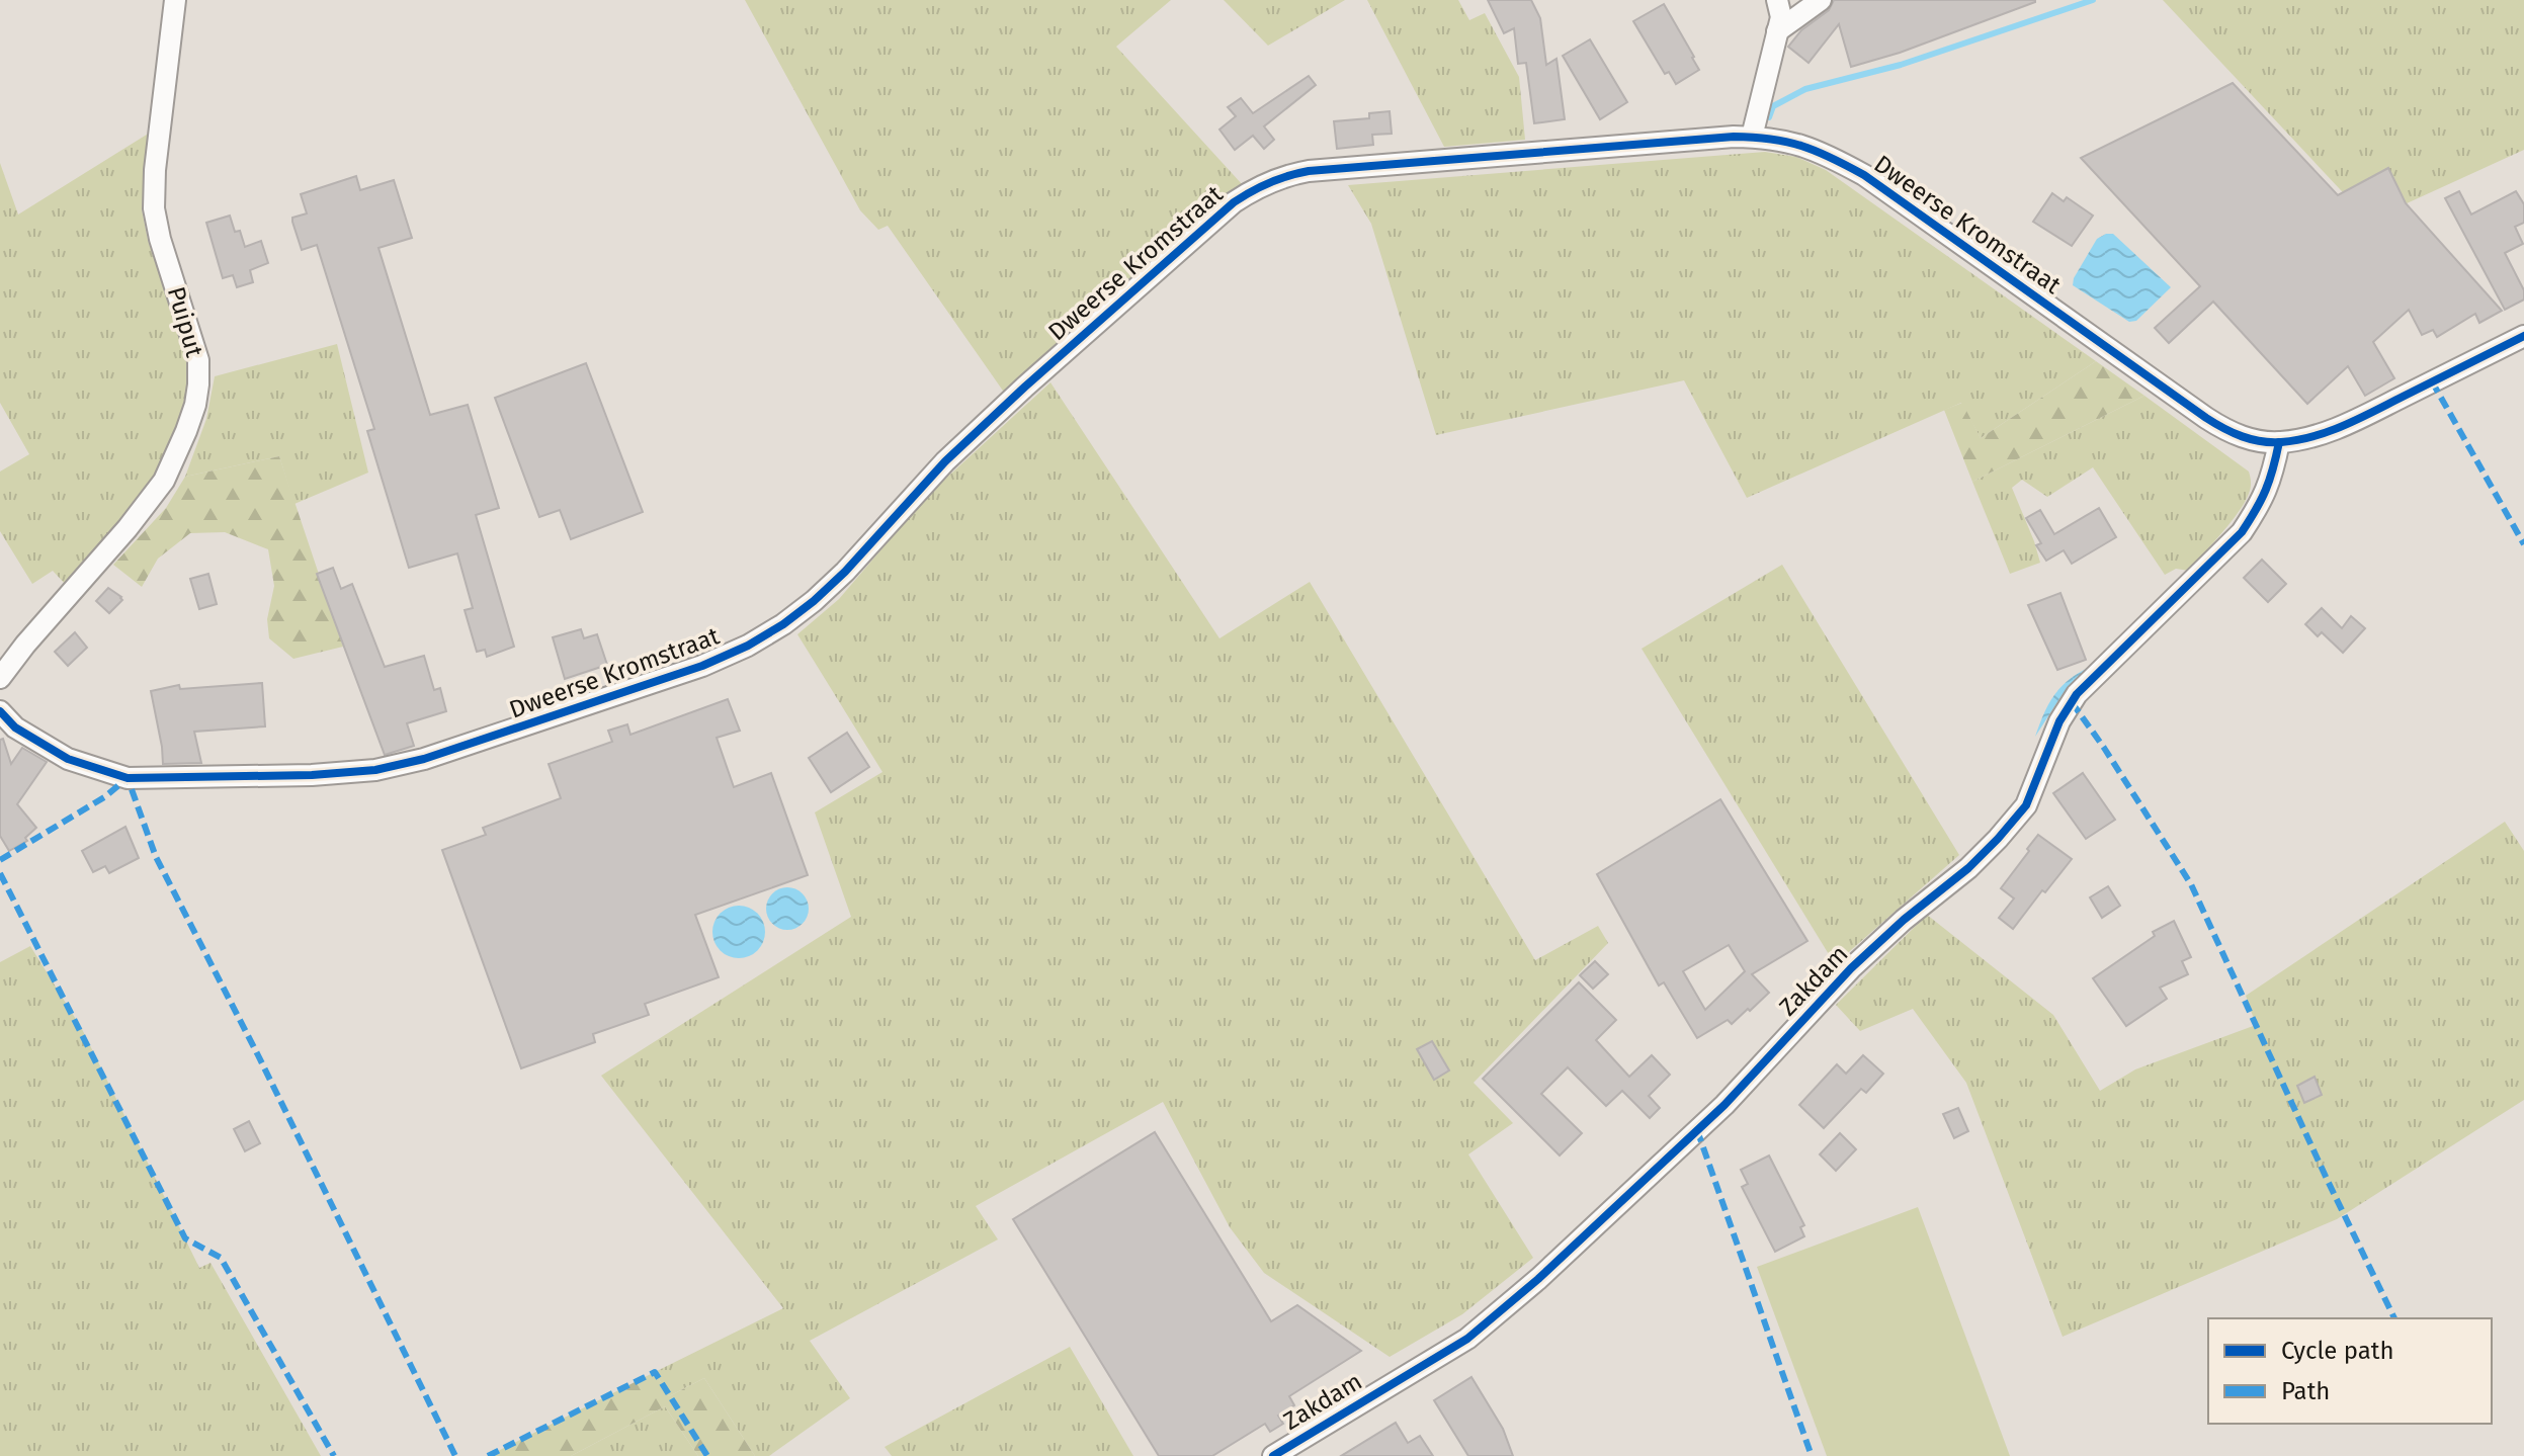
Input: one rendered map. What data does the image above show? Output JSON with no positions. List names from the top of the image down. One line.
{"streets":{"street":["Dweerse Kromstraat","Puiput","Zakdam"]},"crossings":[["Dweerse Kromstraat","Zakdam"]],"legend":["Cycle path","Path"]}
